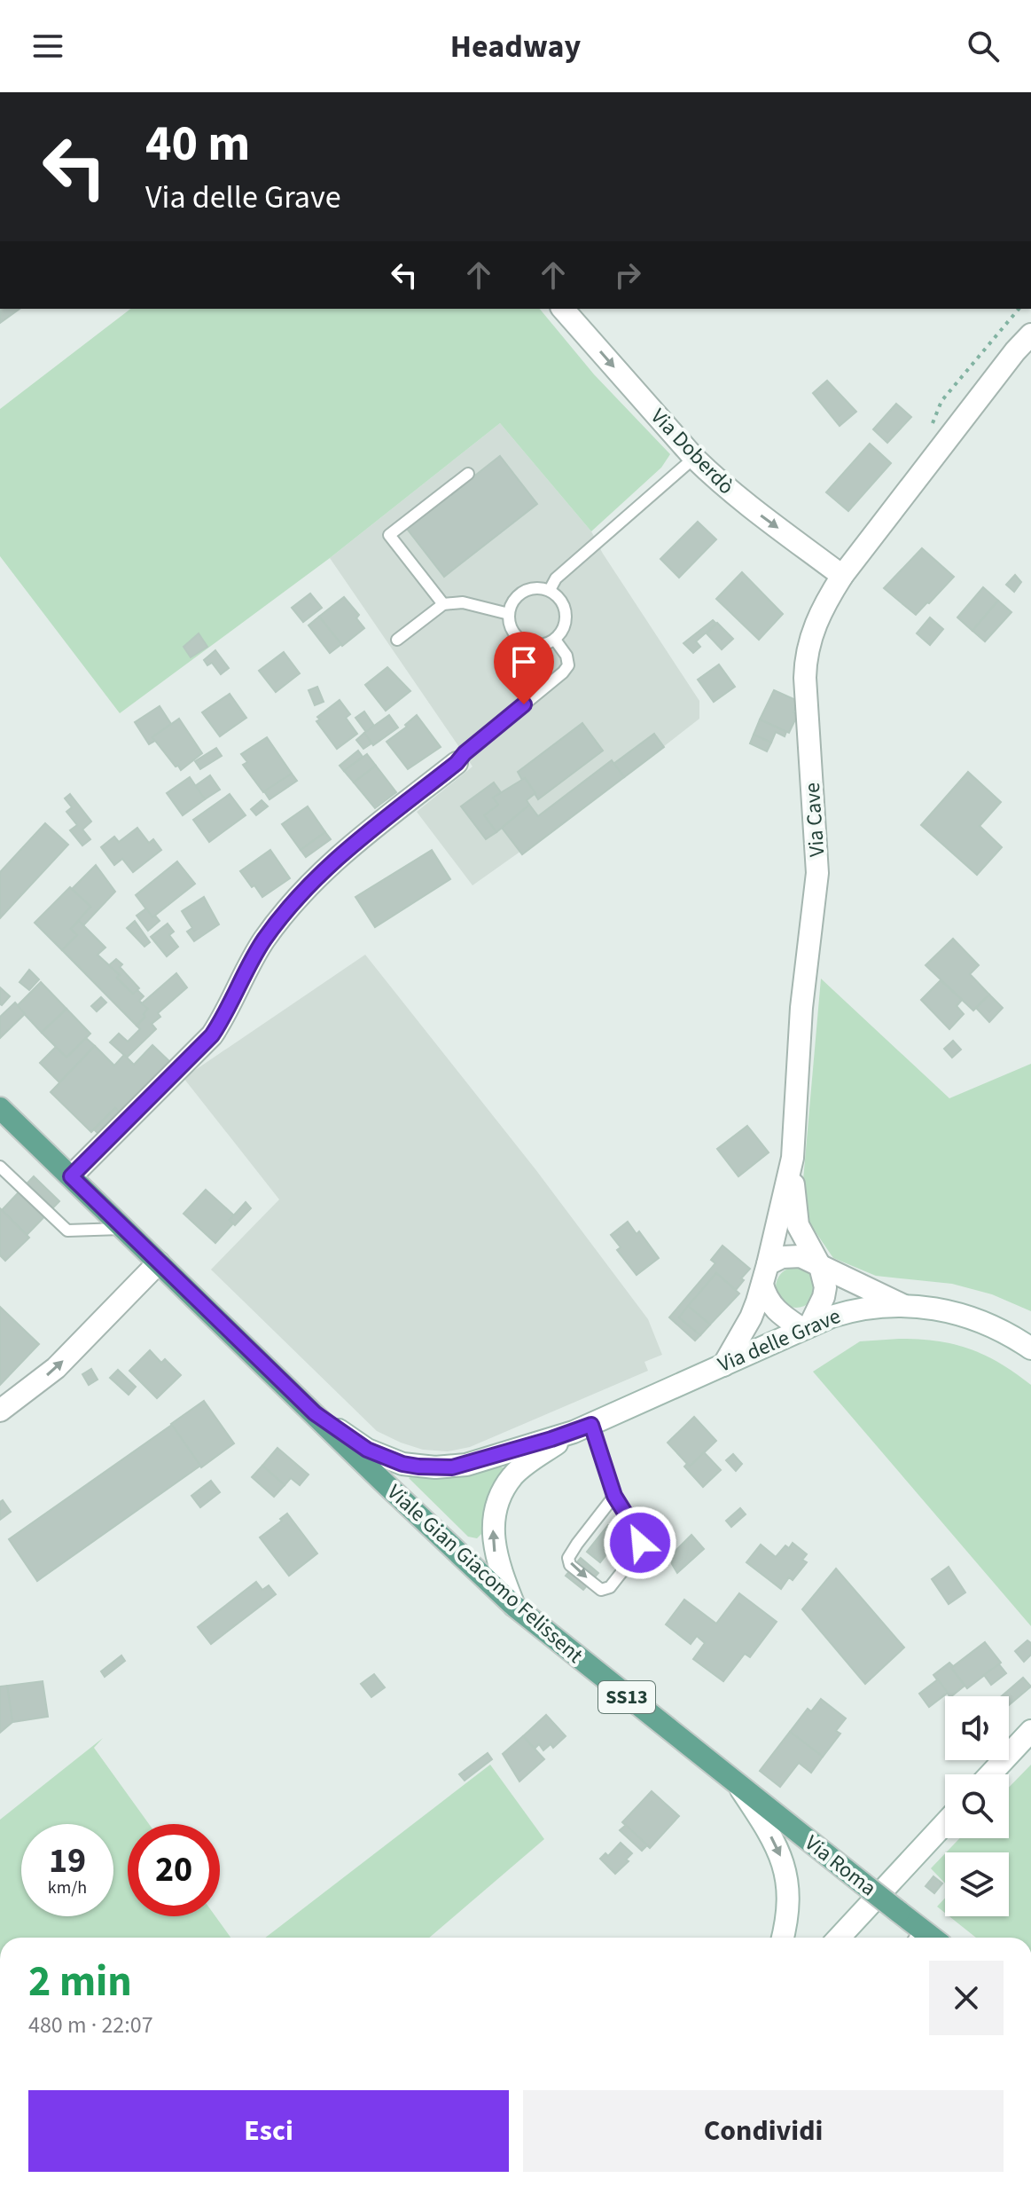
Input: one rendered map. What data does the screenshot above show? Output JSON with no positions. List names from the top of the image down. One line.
{"streets":{"main road":["Viale Gian Giacomo Felissent","SS13","Via Roma"],"street":["Via Doberdò","Via Cave","Via delle Grave"]},"crossings":[["Via Doberdò","Via Cave"],["Via Cave","Via delle Grave"],["Via delle Grave","Viale Gian Giacomo Felissent"],["Viale Gian Giacomo Felissent","Via Roma"]],"one_way":["Via Doberdò"],"page":{"header":"Headway","turn":["40 m","Via delle Grave"],"speed":"19 km/h","limit":"20","heading":["2 min","480 m · 22:07"],"buttons":["Esci","Condividi"]}}
